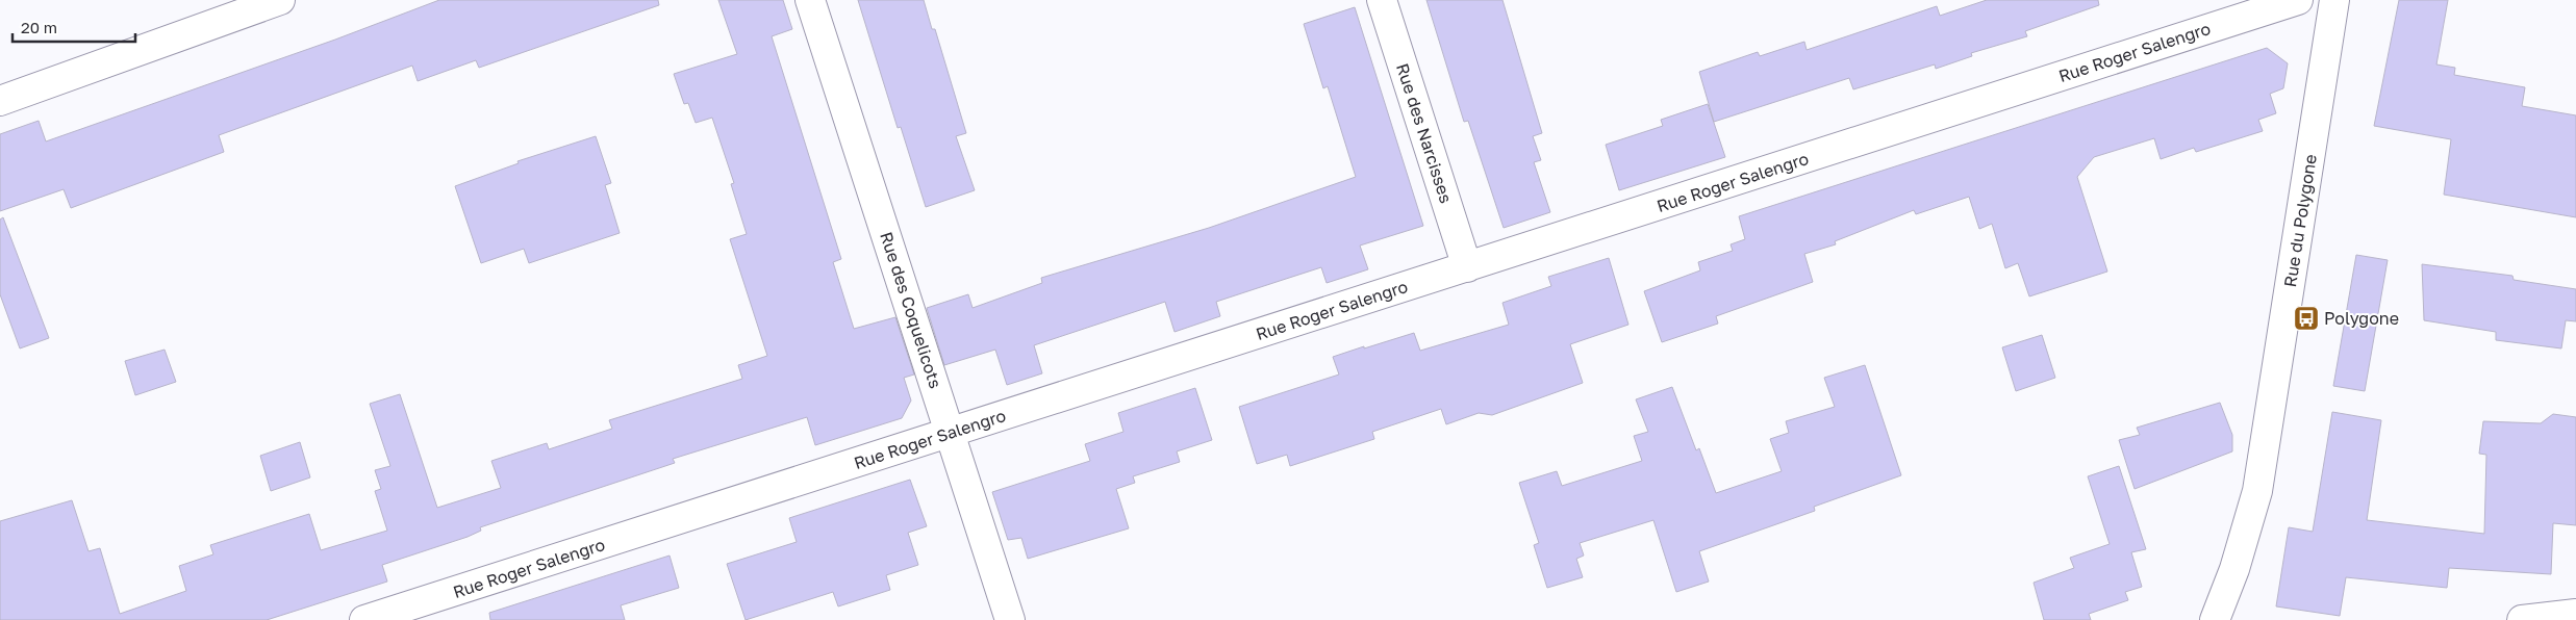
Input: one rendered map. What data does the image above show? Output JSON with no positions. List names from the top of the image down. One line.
{"streets":{"street":["Rue Roger Salengro","Rue des Narcisses","Rue du Polygone","Rue des Coquelicots"]},"crossings":[["Rue Roger Salengro","Rue des Narcisses"],["Rue Roger Salengro","Rue des Coquelicots"]],"places":{"bus stop":["Polygone"]},"scale_bar":"20 m"}
